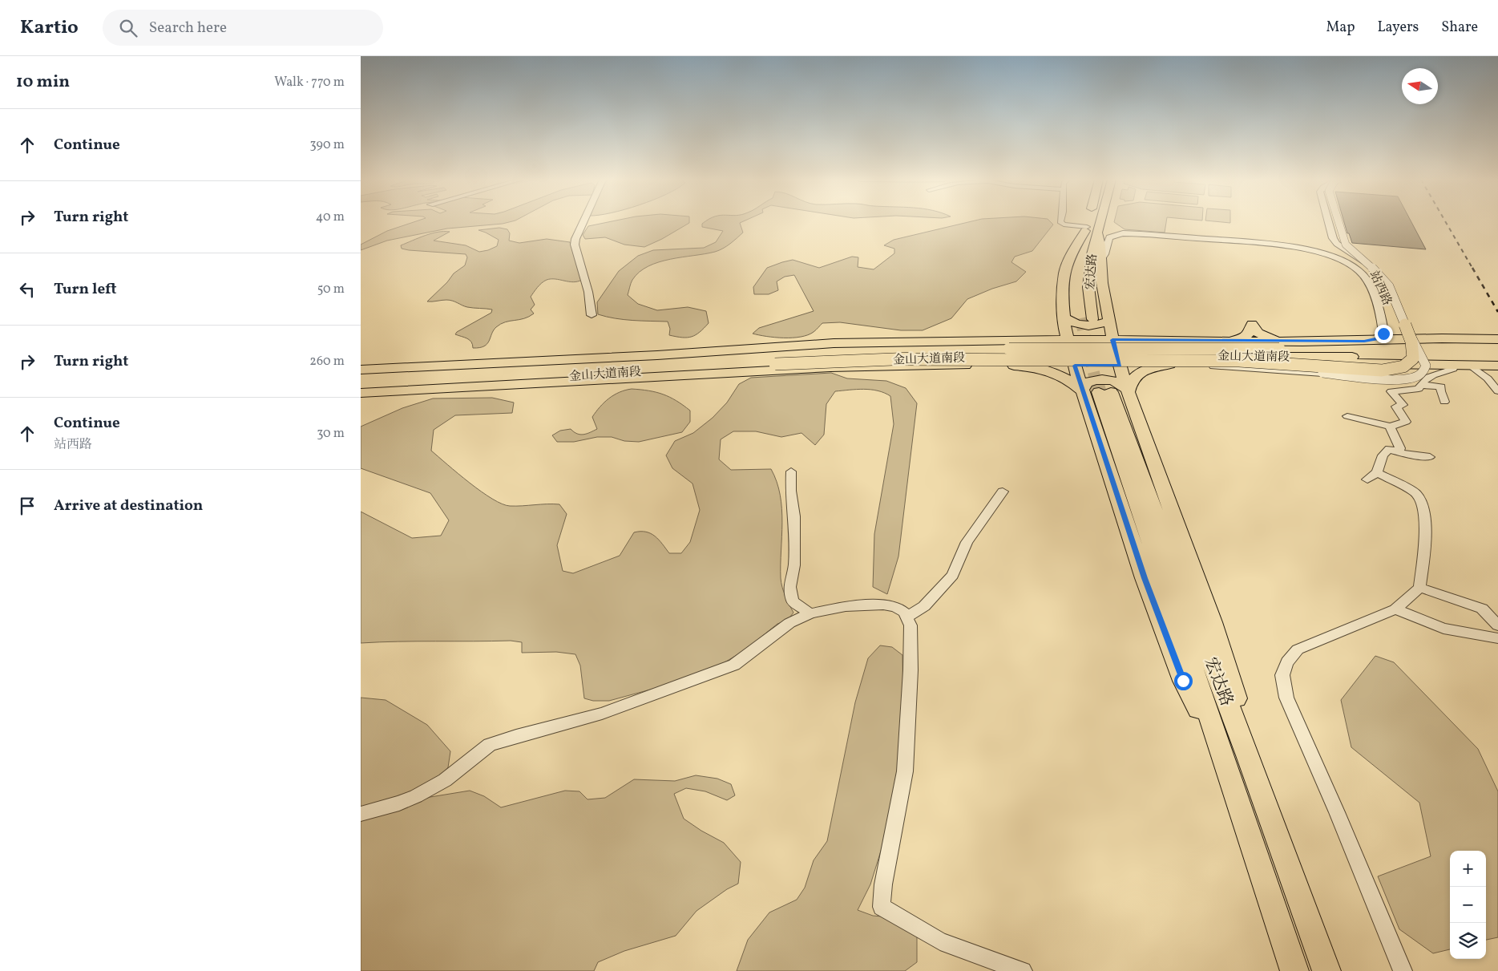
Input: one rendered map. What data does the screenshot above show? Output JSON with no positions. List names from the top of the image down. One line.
{"streets":{"main road":["宏达路","金山大道南段"],"street":["站西路"]},"north":"left","page":{"header":"Kartio","search":"Search here","nav":["Map","Layers","Share"],"heading":["10 min","Walk · 770 m"],"list":[["Continue","390 m"],["Turn right","40 m"],["Turn left","50 m"],["Turn right","260 m"],["Continue","站西路","30 m"],"Arrive at destination"],"map_buttons":["+","−"]}}
